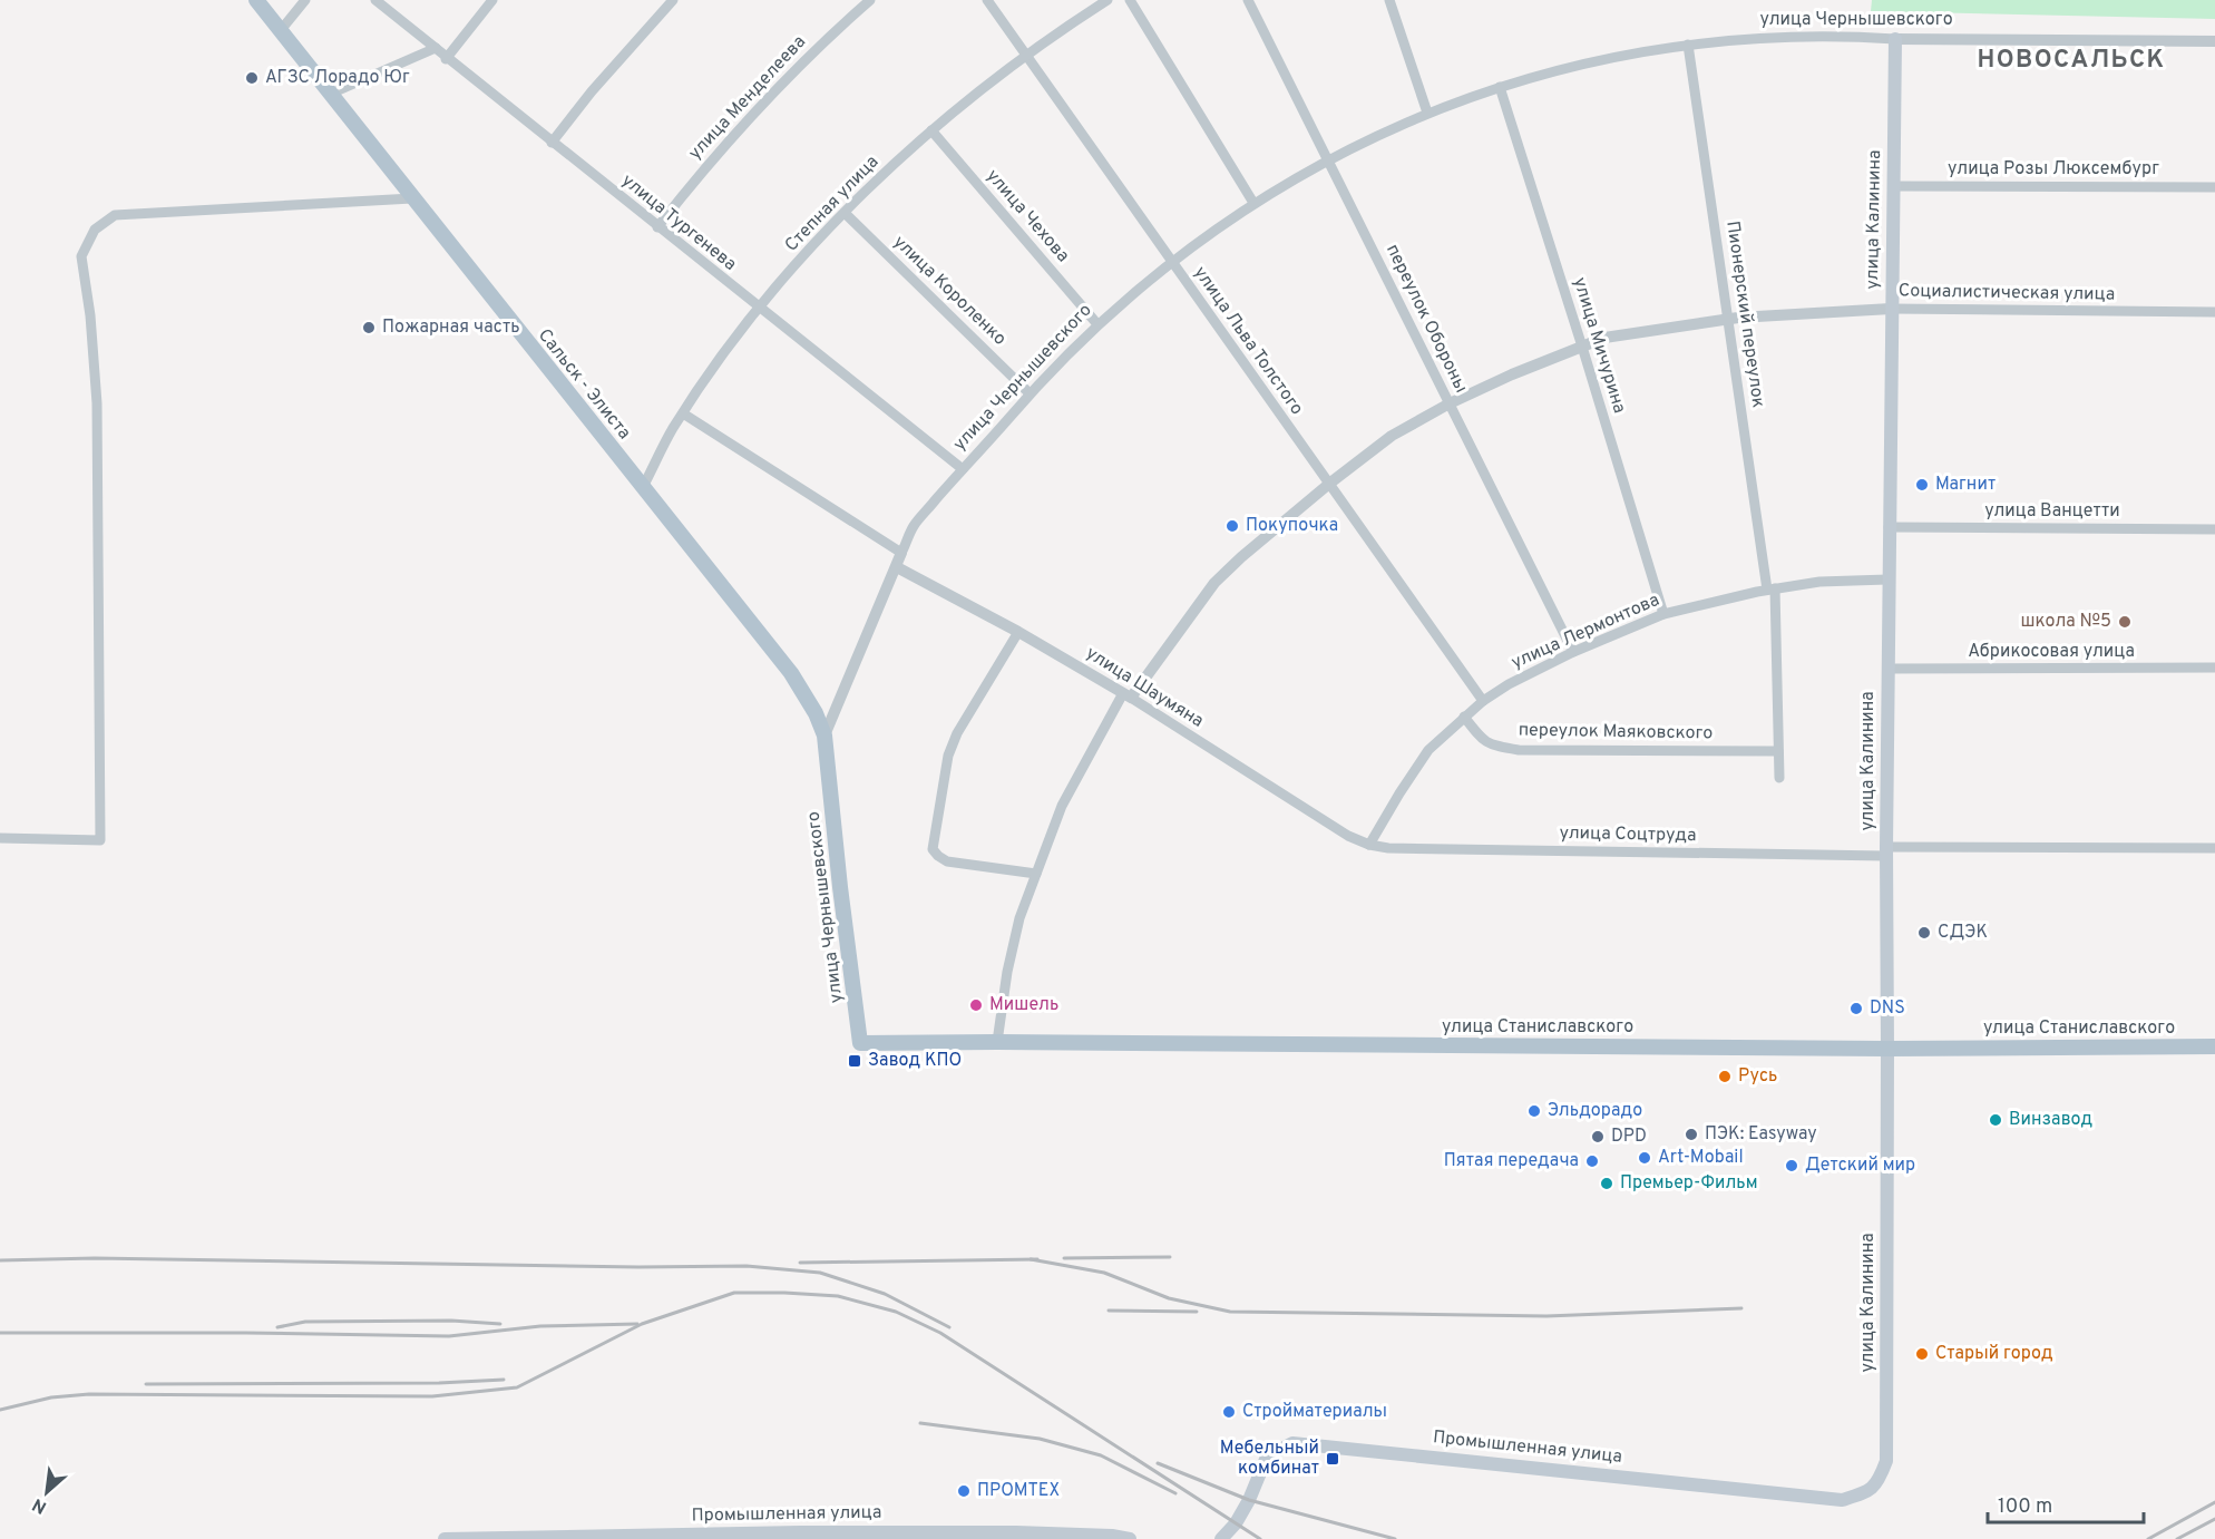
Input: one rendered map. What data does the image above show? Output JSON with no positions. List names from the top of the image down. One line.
{"streets":{"main road":["улица Чернышевского","улица Калинина","Сальск - Элиста","улица Станиславского","Промышленная улица"],"street":["улица Менделеева","улица Розы Люксембург","Степная улица","улица Чехова","улица Тургенева","улица Короленко","Социалистическая улица","Пионерский переулок","переулок Обороны","улица Льва Толстого","улица Мичурина","улица Ванцетти","улица Лермонтова","Абрикосовая улица","улица Шаумяна","переулок Маяковского","улица Соцтруда"]},"crossings":[["улица Чернышевского","улица Чехова"],["улица Чернышевского","улица Калинина"],["улица Чернышевского","улица Тургенева"],["улица Чернышевского","улица Короленко"],["улица Чернышевского","Пионерский переулок"],["улица Чернышевского","переулок Обороны"],["улица Чернышевского","улица Льва Толстого"],["улица Чернышевского","улица Мичурина"],["улица Чернышевского","Сальск - Элиста"],["улица Чернышевского","улица Шаумяна"],["улица Чернышевского","улица Станиславского"],["улица Менделеева","улица Тургенева"],["улица Розы Люксембург","улица Калинина"],["Степная улица","улица Чехова"],["Степная улица","улица Тургенева"],["Степная улица","улица Короленко"],["Степная улица","улица Льва Толстого"],["Степная улица","Сальск - Элиста"],["улица Калинина","Социалистическая улица"],["улица Калинина","улица Ванцетти"],["улица Калинина","улица Лермонтова"],["улица Калинина","Абрикосовая улица"],["улица Калинина","улица Соцтруда"],["улица Калинина","улица Станиславского"],["улица Калинина","Промышленная улица"],["Социалистическая улица","Пионерский переулок"],["Социалистическая улица","переулок Обороны"],["Социалистическая улица","улица Льва Толстого"],["Социалистическая улица","улица Мичурина"],["Социалистическая улица","улица Шаумяна"],["Социалистическая улица","улица Станиславского"],["Пионерский переулок","улица Лермонтова"],["переулок Обороны","улица Лермонтова"],["улица Льва Толстого","улица Лермонтова"],["улица Мичурина","улица Лермонтова"],["улица Лермонтова","улица Шаумяна"],["улица Лермонтова","переулок Маяковского"],["улица Лермонтова","улица Соцтруда"],["улица Шаумяна","улица Соцтруда"]],"districts":["НОВОСАЛЬСК"],"places":{"other":["АГЗС Лорадо Юг","Пожарная часть","Магнит","Покупочка","школа №5","СДЭК","Мишель","DNS","Русь","Эльдорадо","Винзавод","ПЭК: Easyway","DPD","Art-Mobail","Пятая передача","Детский мир","Премьер-Фильм","Старый город","Стройматериалы","ПРОМТЕХ"],"transit":["Завод КПО","Мебельный комбинат"]},"scale_bar":"100 m","north":"bottom left"}
